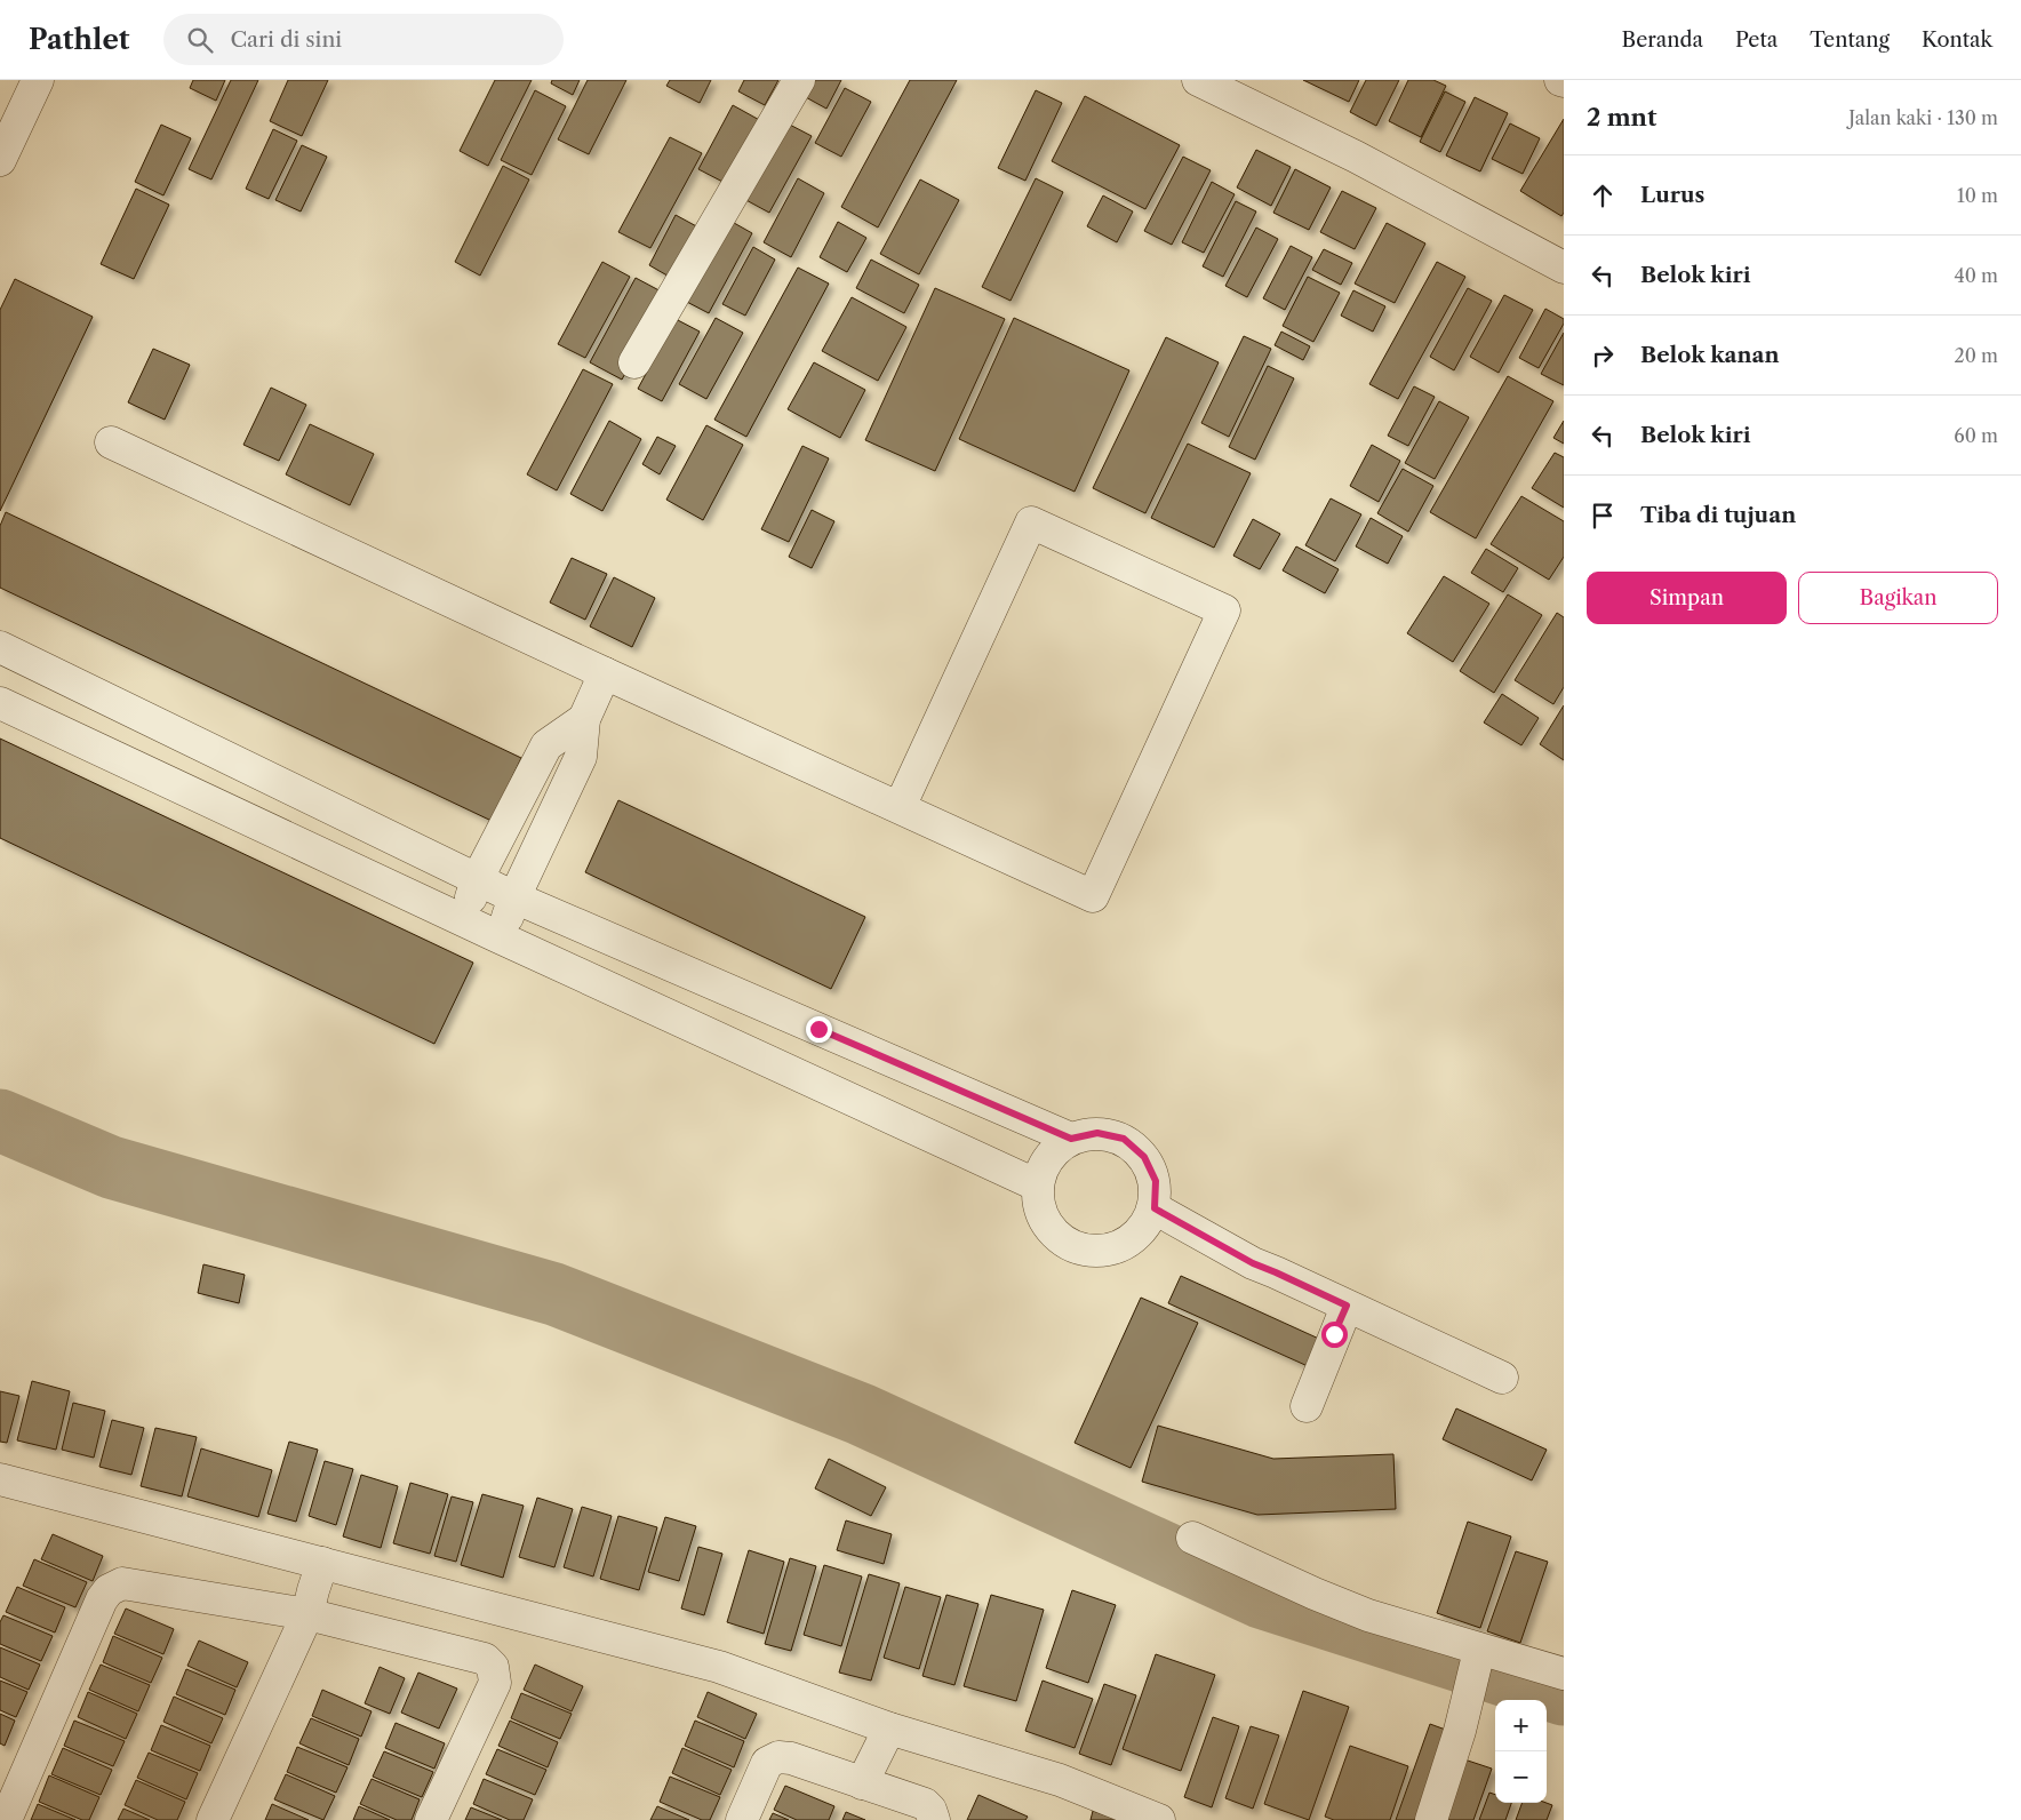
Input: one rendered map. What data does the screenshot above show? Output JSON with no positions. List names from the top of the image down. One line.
{"page":{"header":"Pathlet","search":"Cari di sini","nav":["Beranda","Peta","Tentang","Kontak"],"heading":["2 mnt","Jalan kaki · 130 m"],"list":[["Lurus","10 m"],["Belok kiri","40 m"],["Belok kanan","20 m"],["Belok kiri","60 m"],"Tiba di tujuan"],"buttons":["Simpan","Bagikan"],"map_buttons":["+","−"]}}
